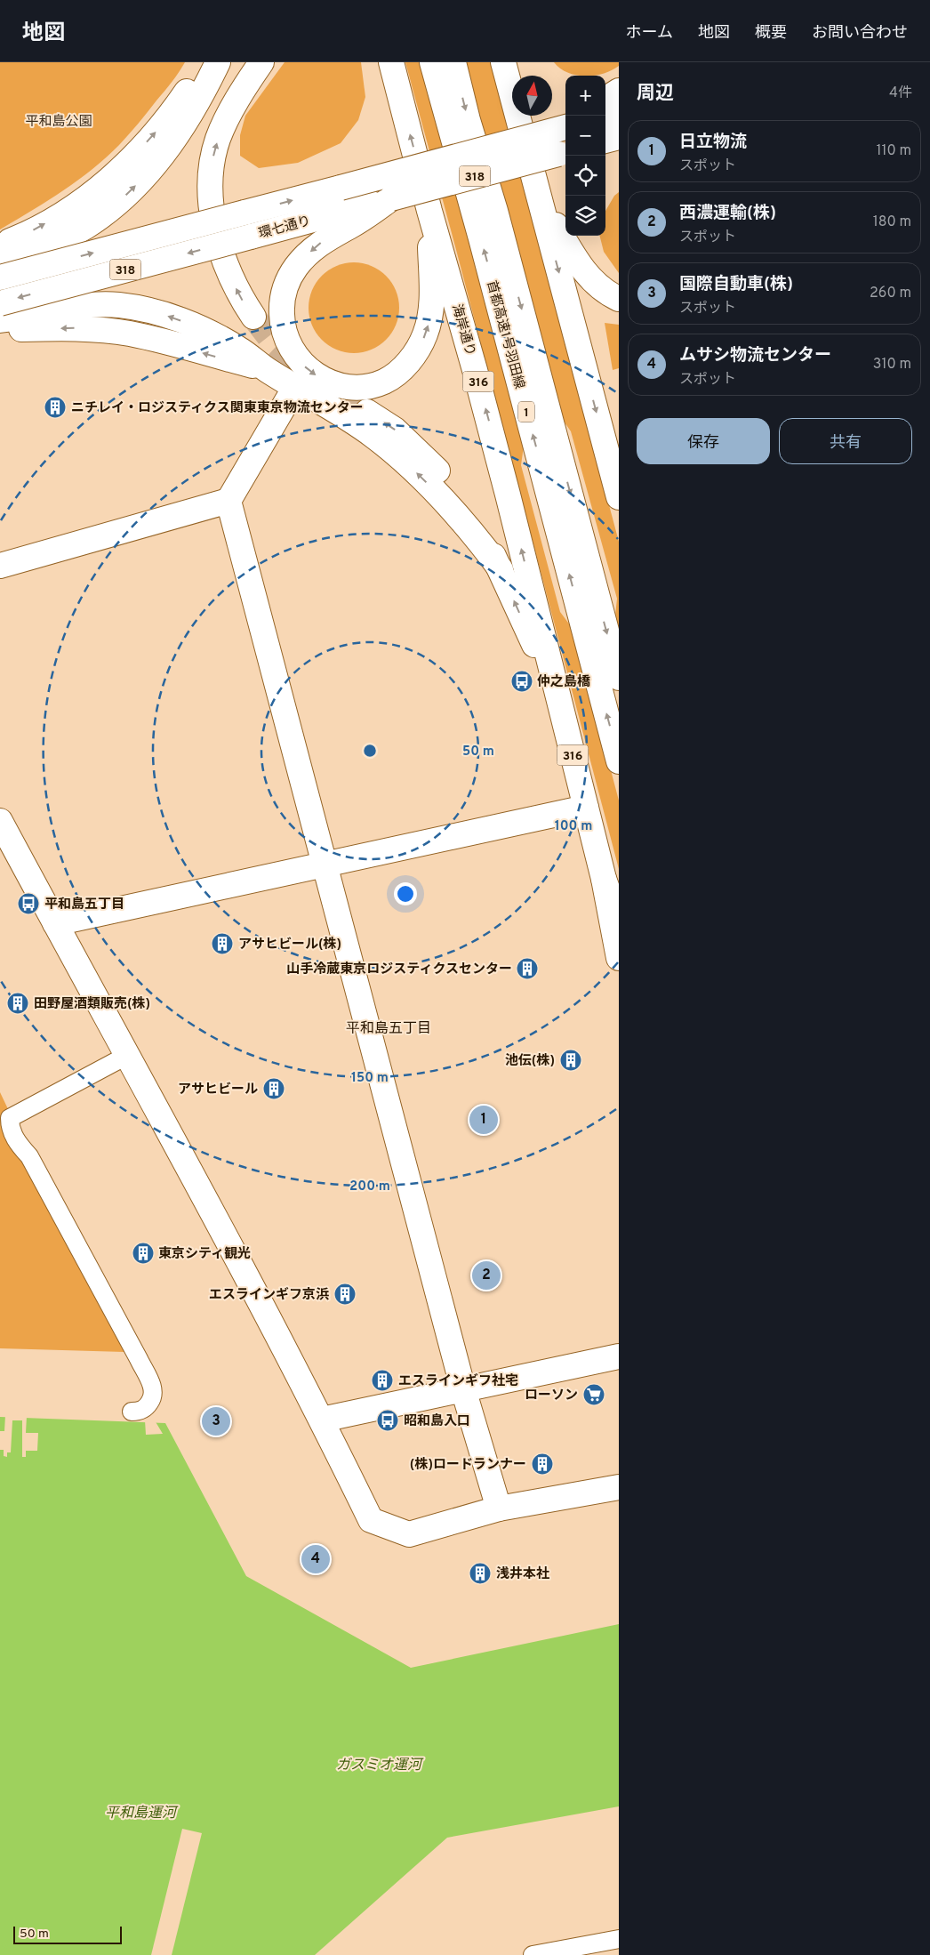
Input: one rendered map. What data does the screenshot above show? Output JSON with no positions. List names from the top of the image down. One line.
{"streets":{"main road":["318","環七通り","海岸通り","首都高速1号羽田線","316","1"]},"crossings":[["海岸通り","316"]],"districts":["平和島五丁目"],"water":["ガスミオ運河","平和島運河"],"parks":["平和島公園"],"places":{"building":["ニチレイ・ロジスティクス関東東京物流センター","アサヒビール(株)","山手冷蔵東京ロジスティクスセンター","田野屋酒類販売(株)","池伝(株)","アサヒビール","東京シティ観光","エスラインギフ京浜","エスラインギフ社宅","(株)ロードランナー","浅井本社"],"bus stop":["仲之島橋","平和島五丁目","昭和島入口"],"supermarket":["ローソン"]},"scale_bar":"50 m","north":"top","page":{"header":"地図","nav":["ホーム","地図","概要","お問い合わせ"],"heading":["周辺","4件"],"map_buttons":["+","−"],"list":[{"mark":"1","name":"日立物流","note":"スポット","value":"110 m"},{"mark":"2","name":"西濃運輸(株)","note":"スポット","value":"180 m"},{"mark":"3","name":"国際自動車(株)","note":"スポット","value":"260 m"},{"mark":"4","name":"ムサシ物流センター","note":"スポット","value":"310 m"}],"buttons":["保存","共有"],"pins":["1","2","3","4"],"scale":"50 m"},"rings":["50 m","100 m","150 m","200 m"]}
